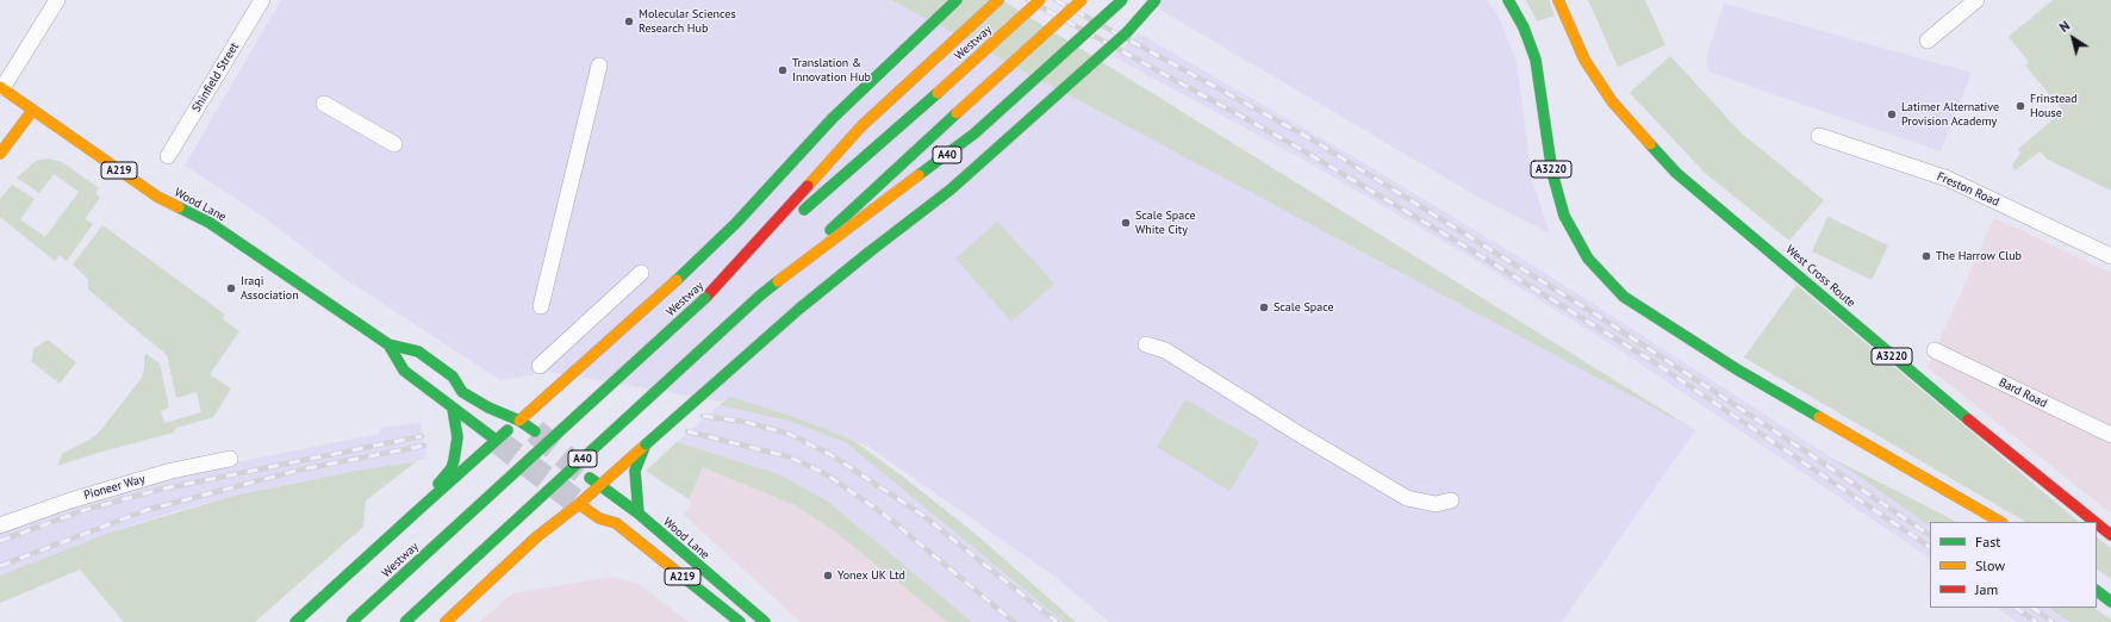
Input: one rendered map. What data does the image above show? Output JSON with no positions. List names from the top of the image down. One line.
{"streets":{"main road":["Westway","A40","A3220","A219","Wood Lane","West Cross Route"],"street":["Shinfield Street","Freston Road","Bard Road","Pioneer Way"]},"crossings":[["A40","A219"],["A40","Wood Lane"],["A3220","West Cross Route"]],"places":["Molecular Sciences Research Hub","Translation & Innovation Hub","Frinstead House","Latimer Alternative Provision Academy","Scale Space White City","The Harrow Club","Iraqi Association","Scale Space","Yonex UK Ltd"],"legend":["Fast","Slow","Jam"],"north":"top left"}
